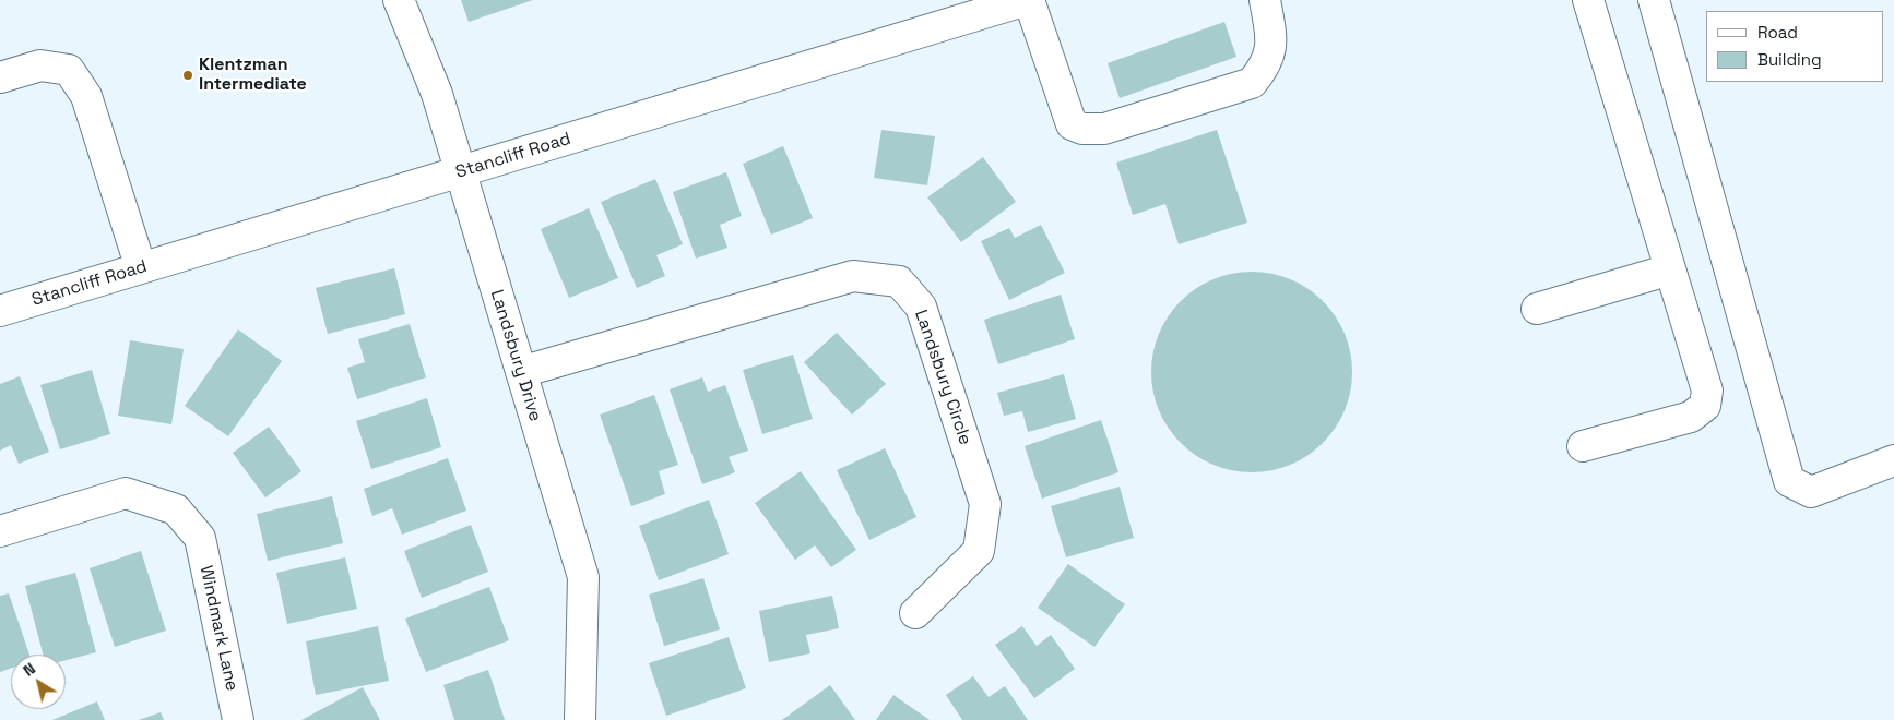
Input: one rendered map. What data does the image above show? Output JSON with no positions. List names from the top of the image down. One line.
{"streets":{"street":["Stancliff Road","Landsbury Drive","Landsbury Circle","Windmark Lane"]},"crossings":[["Stancliff Road","Landsbury Drive"],["Landsbury Drive","Landsbury Circle"]],"places":["Klentzman Intermediate"],"legend":["Road","Building"],"north":"top left"}
